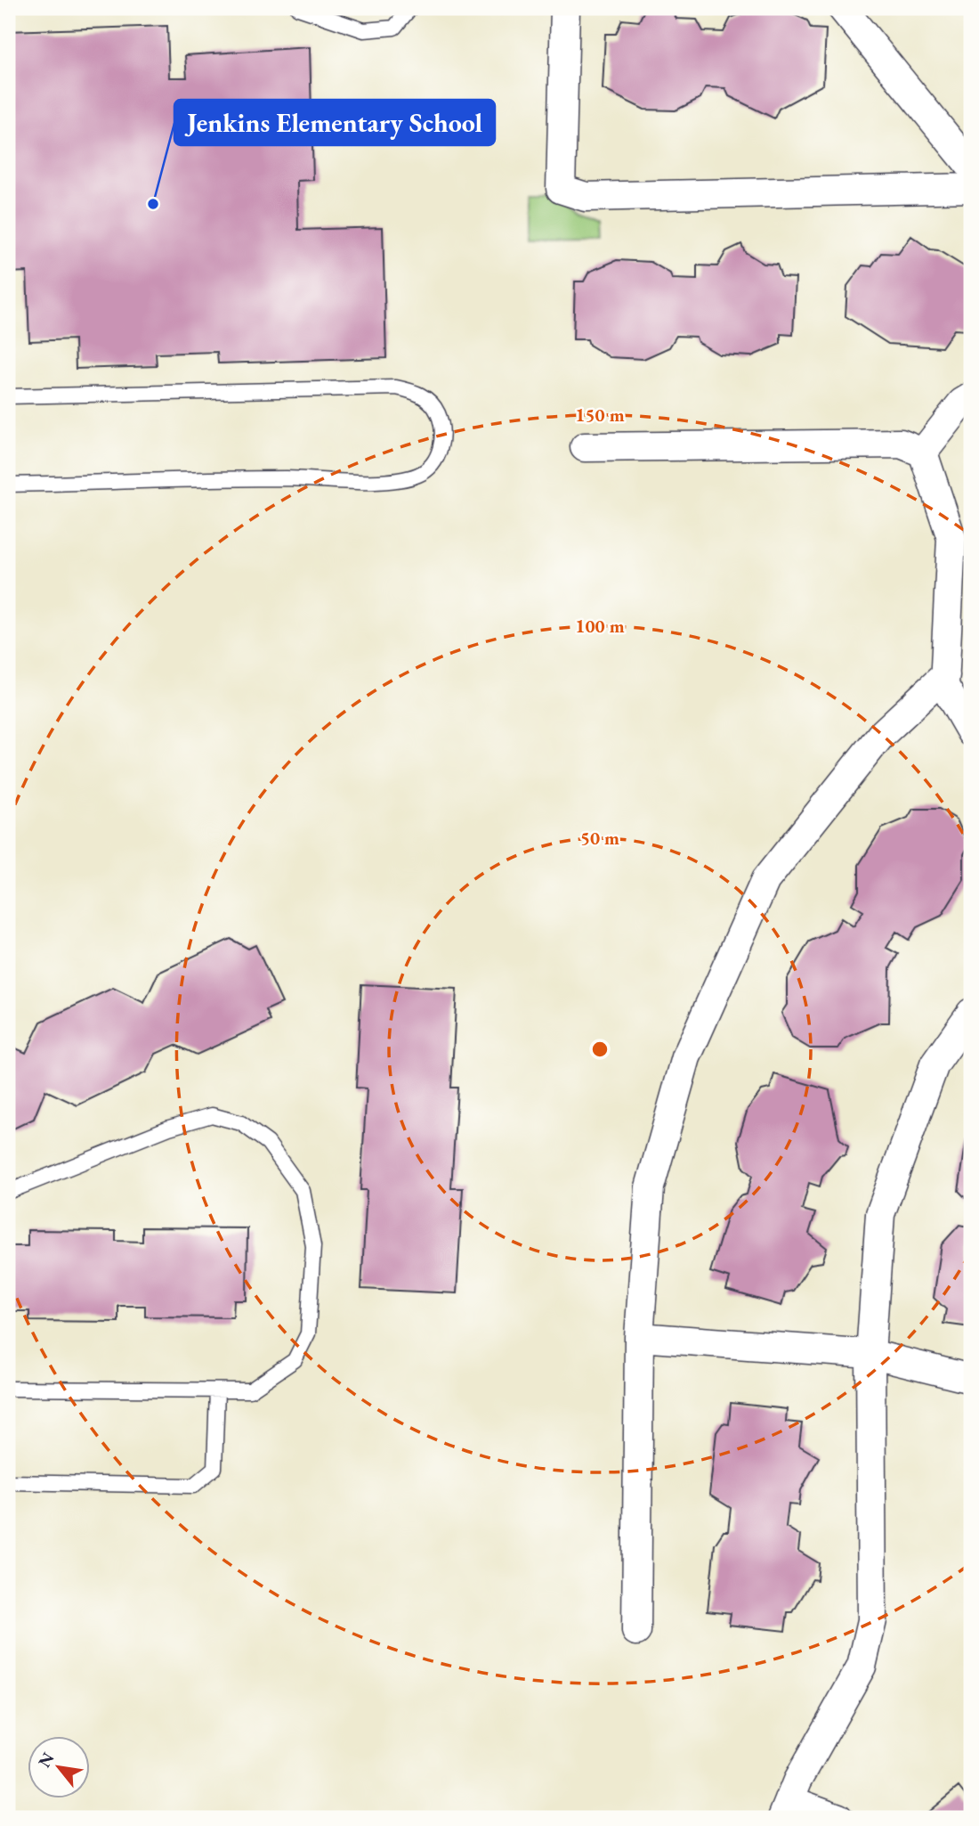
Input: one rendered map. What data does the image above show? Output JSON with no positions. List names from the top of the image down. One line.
{"places":["Jenkins Elementary School"],"north":"top left","rings":["150 m","100 m","50 m"]}
